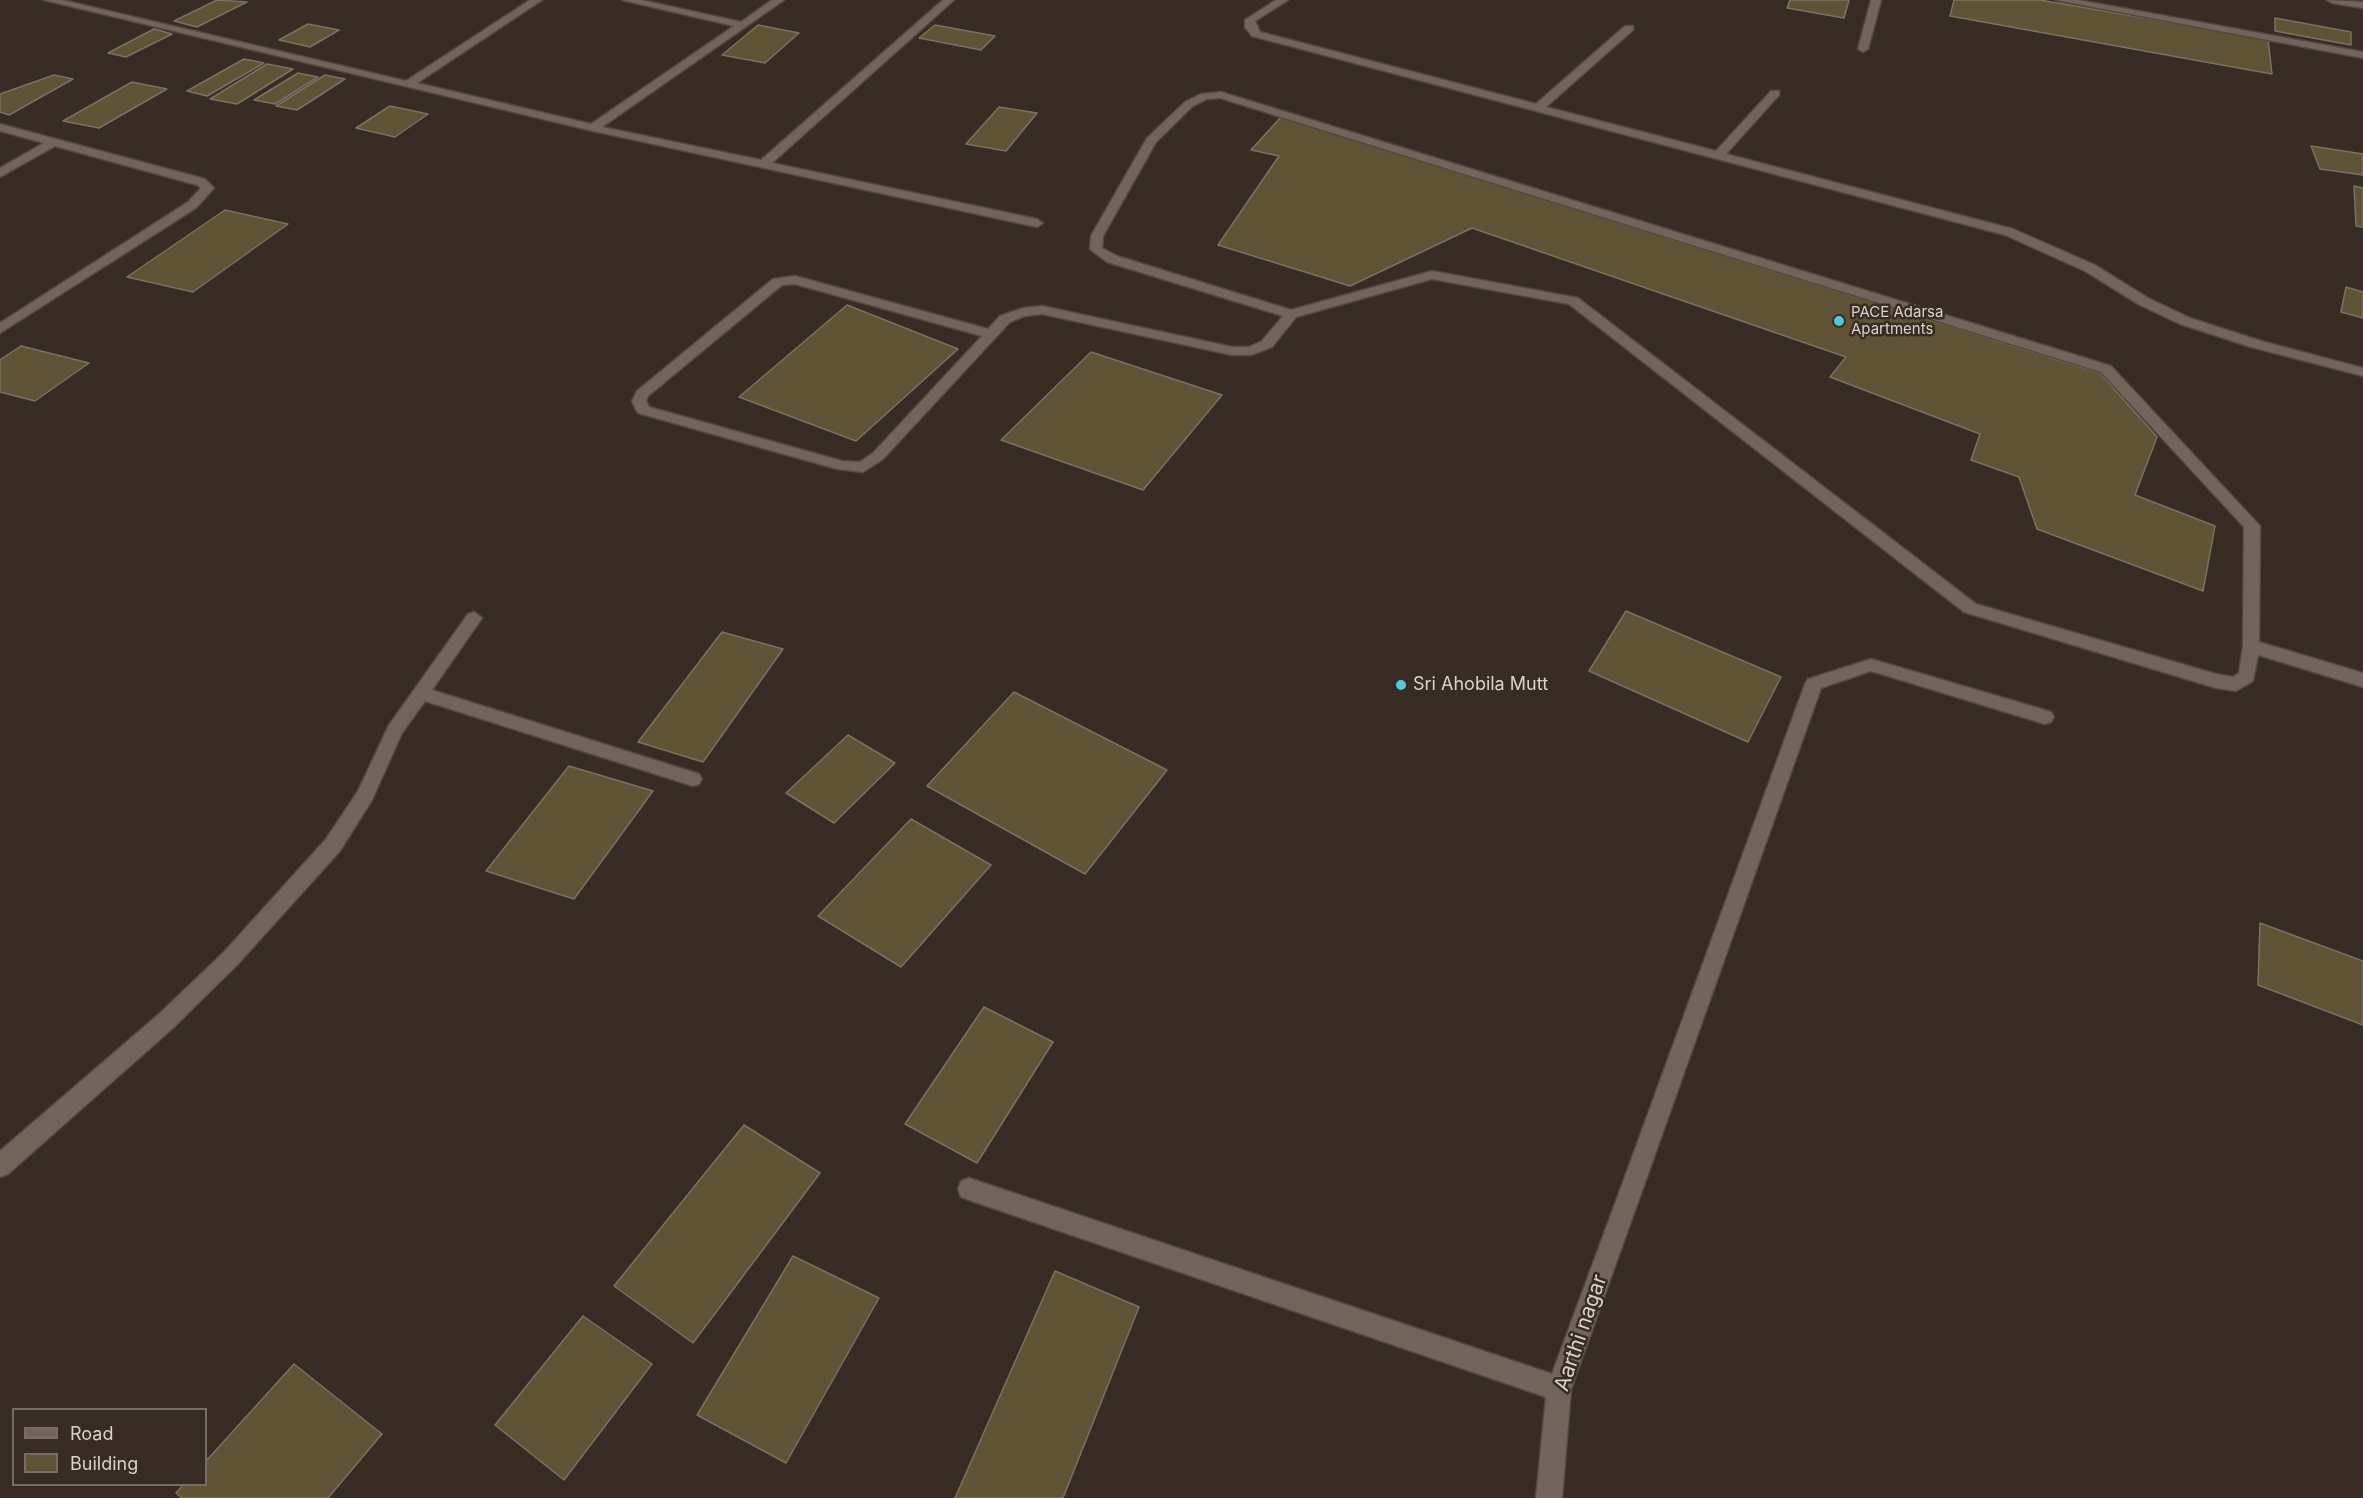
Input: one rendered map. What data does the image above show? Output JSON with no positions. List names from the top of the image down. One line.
{"streets":{"street":["Aarthi nagar"]},"places":["PACE Adarsa Apartments","Sri Ahobila Mutt"],"legend":["Road","Building"]}
